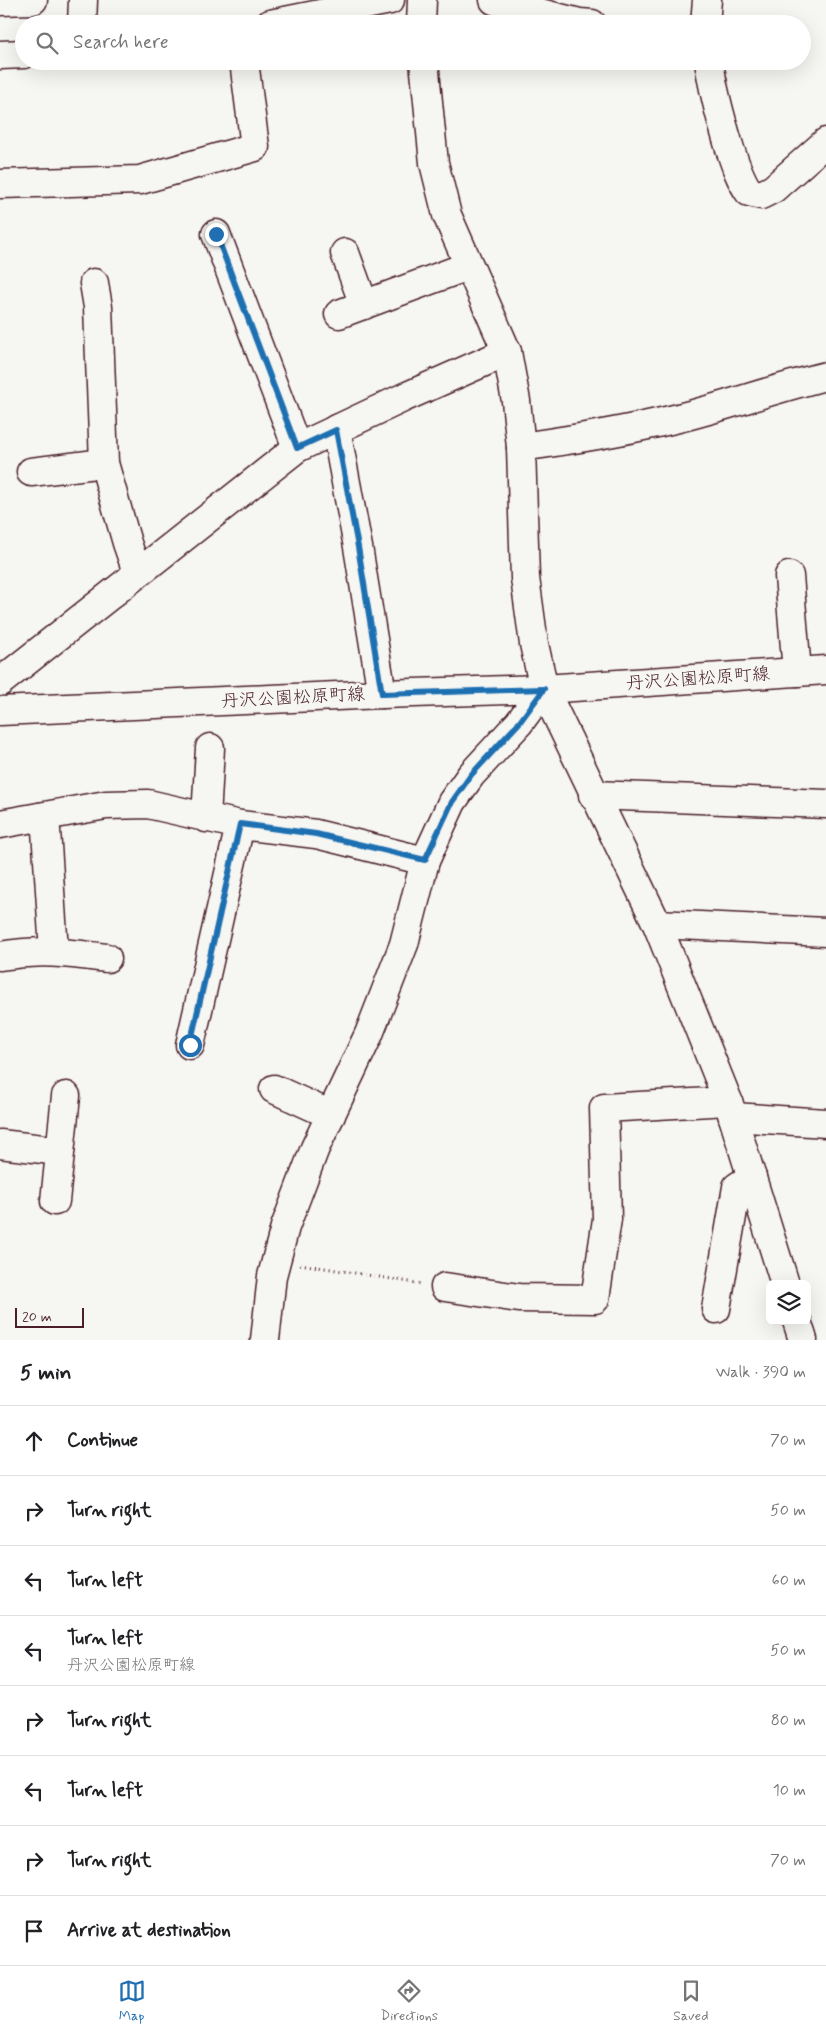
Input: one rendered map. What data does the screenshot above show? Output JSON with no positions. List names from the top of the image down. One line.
{"streets":{"street":["丹沢公園松原町線"]},"scale_bar":"20 m","page":{"search":"Search here","scale":"20 m","heading":["5 min","Walk · 390 m"],"list":[["Continue","70 m"],["Turn right","50 m"],["Turn left","60 m"],["Turn left","丹沢公園松原町線","50 m"],["Turn right","80 m"],["Turn left","10 m"],["Turn right","70 m"],"Arrive at destination"],"nav":["Map","Directions","Saved"]}}
